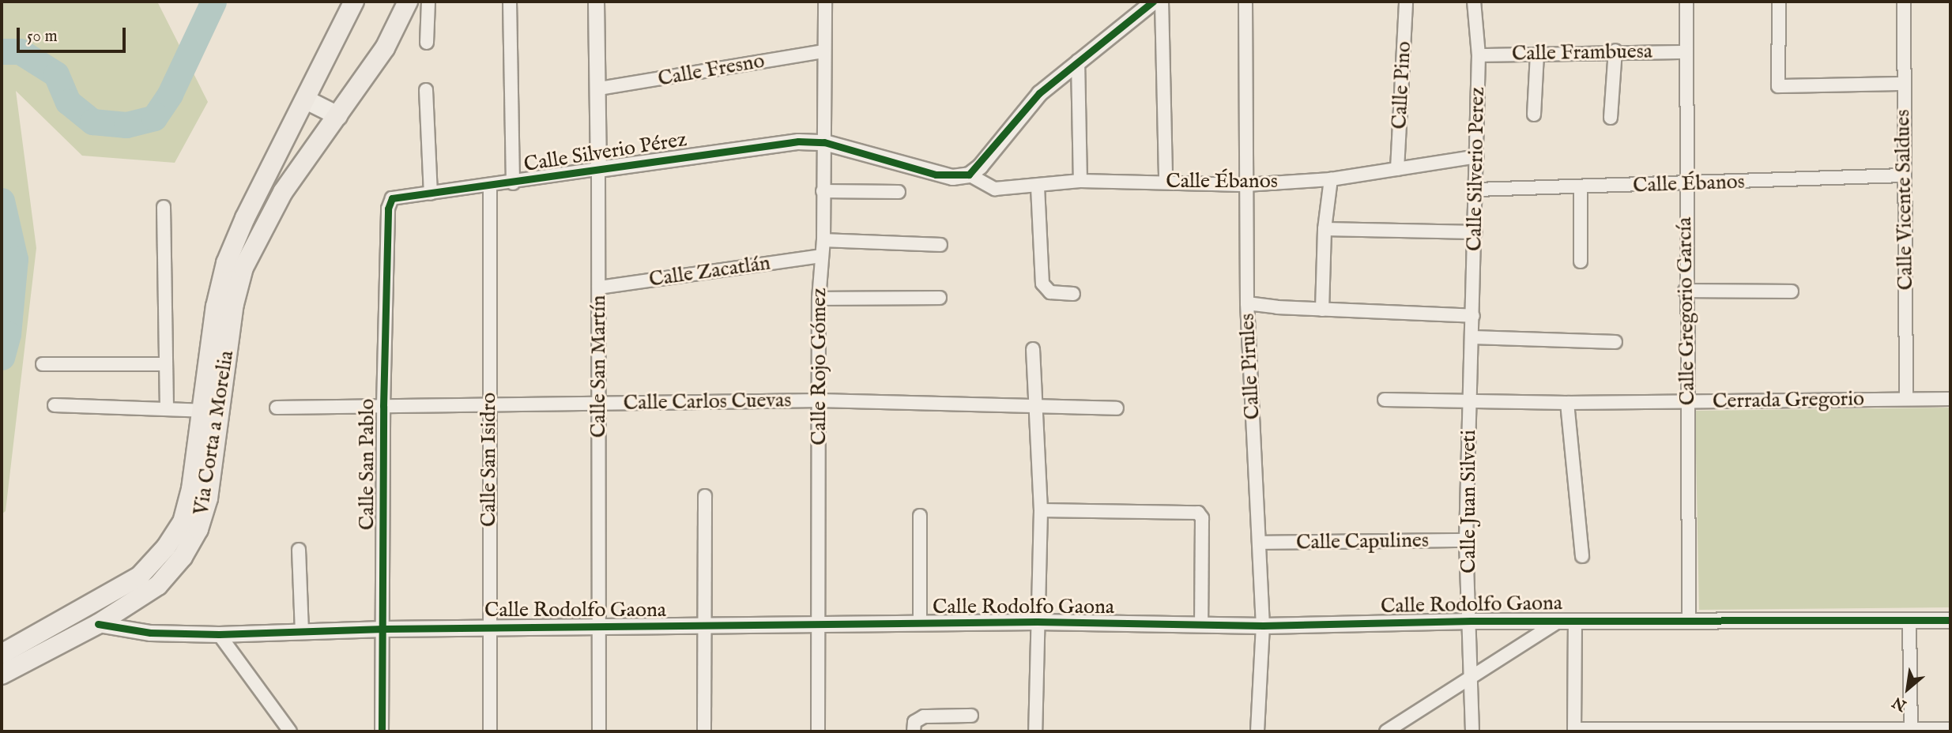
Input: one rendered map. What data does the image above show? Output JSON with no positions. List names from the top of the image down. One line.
{"streets":{"main road":["Via Corta a Morelia"],"street":["Calle Frambuesa","Calle Fresno","Calle Pino","Calle Silverio Pérez","Calle Silverio Perez","Calle Ébanos","Calle Vicente Saldues","Calle Zacatlán","Calle Gregorio García","Calle San Martín","Calle Rojo Gómez","Calle Pirules","Cerrada Gregorio","Calle Carlos Cuevas","Calle San Isidro","Calle San Pablo","Calle Juan Silveti","Calle Capulines","Calle Rodolfo Gaona"]},"crossings":[["Calle Frambuesa","Calle Silverio Perez"],["Calle Frambuesa","Calle Gregorio García"],["Calle Fresno","Calle San Martín"],["Calle Fresno","Calle Rojo Gómez"],["Calle Pino","Calle Ébanos"],["Calle Silverio Pérez","Calle Ébanos"],["Calle Silverio Pérez","Calle San Martín"],["Calle Silverio Pérez","Calle Rojo Gómez"],["Calle Silverio Pérez","Calle San Isidro"],["Calle Silverio Pérez","Calle San Pablo"],["Calle Silverio Perez","Calle Ébanos"],["Calle Silverio Perez","Calle Juan Silveti"],["Calle Ébanos","Calle Vicente Saldues"],["Calle Ébanos","Calle Gregorio García"],["Calle Ébanos","Calle Pirules"],["Calle Vicente Saldues","Cerrada Gregorio"],["Calle Zacatlán","Calle San Martín"],["Calle Zacatlán","Calle Rojo Gómez"],["Calle Gregorio García","Cerrada Gregorio"],["Calle Gregorio García","Calle Rodolfo Gaona"],["Calle San Martín","Calle Carlos Cuevas"],["Calle San Martín","Calle Rodolfo Gaona"],["Calle Rojo Gómez","Calle Carlos Cuevas"],["Calle Rojo Gómez","Calle Rodolfo Gaona"],["Calle Pirules","Calle Capulines"],["Calle Pirules","Calle Rodolfo Gaona"],["Cerrada Gregorio","Calle Juan Silveti"],["Calle Carlos Cuevas","Calle San Isidro"],["Calle Carlos Cuevas","Calle San Pablo"],["Via Corta a Morelia","Calle Rodolfo Gaona"],["Calle San Isidro","Calle Rodolfo Gaona"],["Calle San Pablo","Calle Rodolfo Gaona"],["Calle Juan Silveti","Calle Capulines"],["Calle Juan Silveti","Calle Rodolfo Gaona"]],"scale_bar":"50 m","north":"bottom left"}
